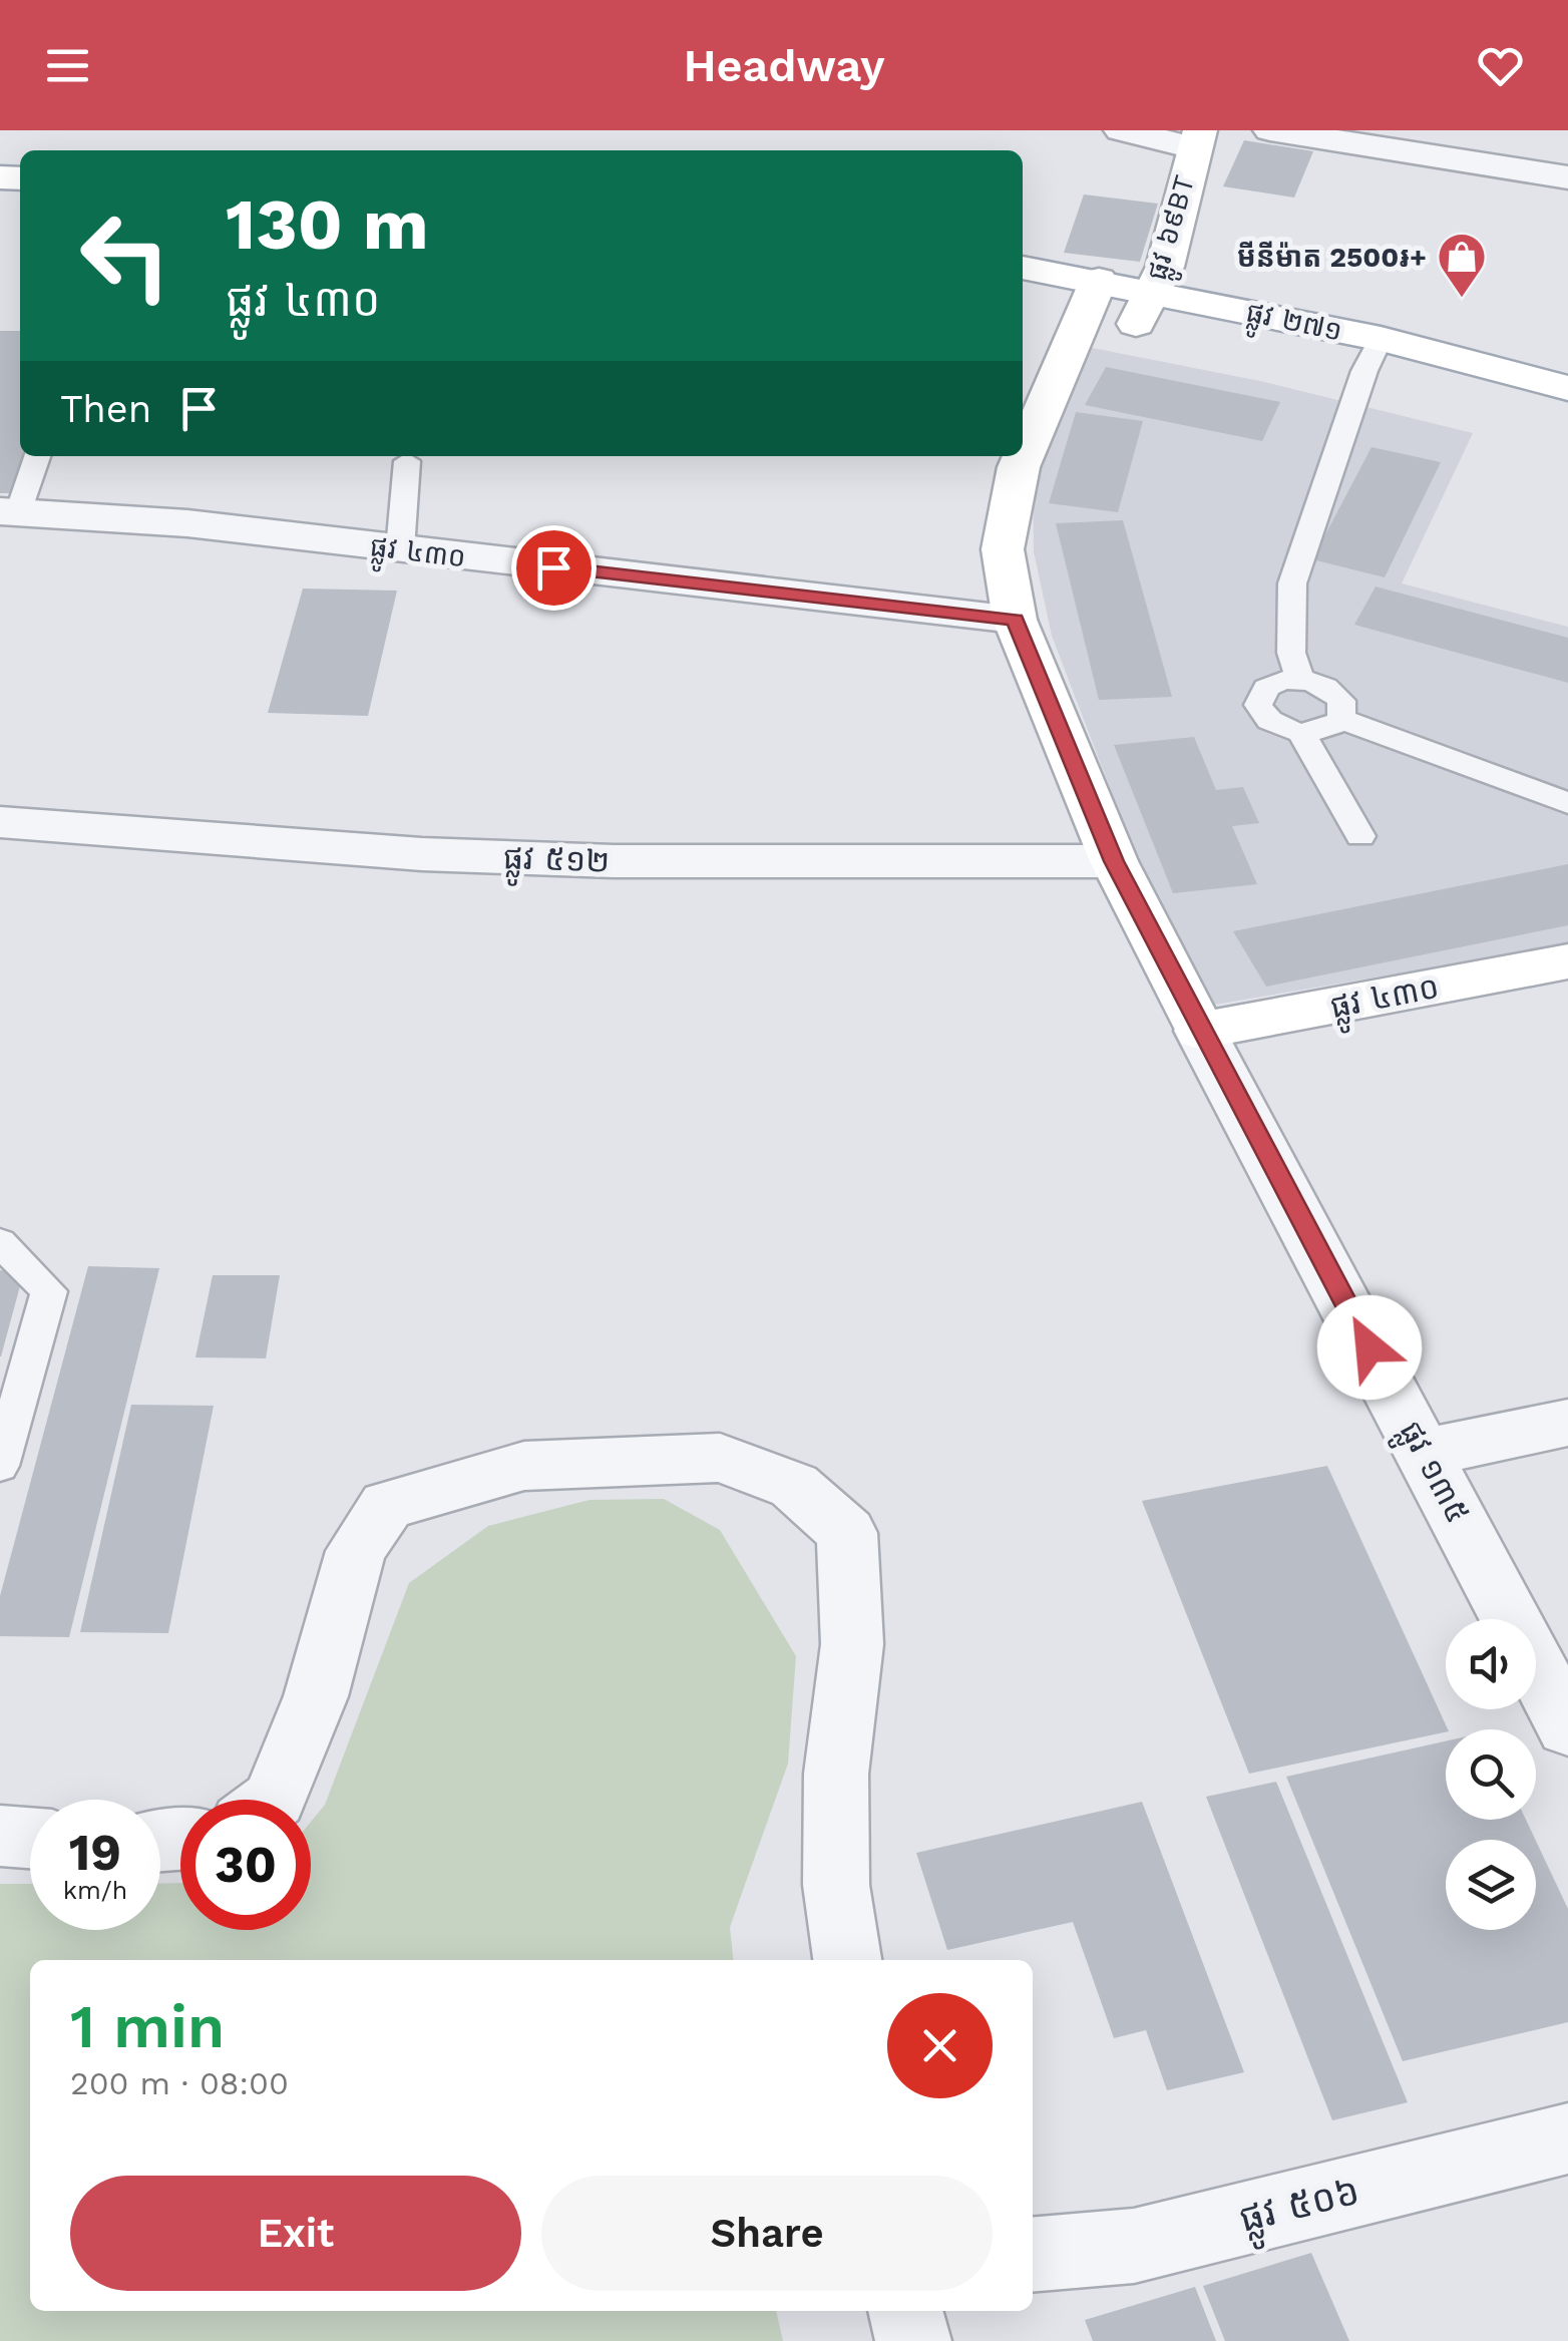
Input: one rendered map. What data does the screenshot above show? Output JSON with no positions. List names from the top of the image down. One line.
{"streets":{"street":["ផ្លូវ ៦៩BT","ផ្លូវ ២៧១","ផ្លូវ ៤៣០","ផ្លូវ ៥១២","ផ្លូវ ១៣៥","ផ្លូវ ៥០៦"]},"crossings":[["ផ្លូវ ៦៩BT","ផ្លូវ ២៧១"],["ផ្លូវ ២៧១","ផ្លូវ ១៣៥"],["ផ្លូវ ៤៣០","ផ្លូវ ១៣៥"],["ផ្លូវ ៥១២","ផ្លូវ ១៣៥"]],"places":{"shop":["មីនីម៉ាត 2500៛+"]},"page":{"header":"Headway","turn":["130 m","ផ្លូវ ៤៣០"],"then":"Then","speed":"19 km/h","limit":"30","heading":["1 min","200 m · 08:00"],"buttons":["Exit","Share"]}}
